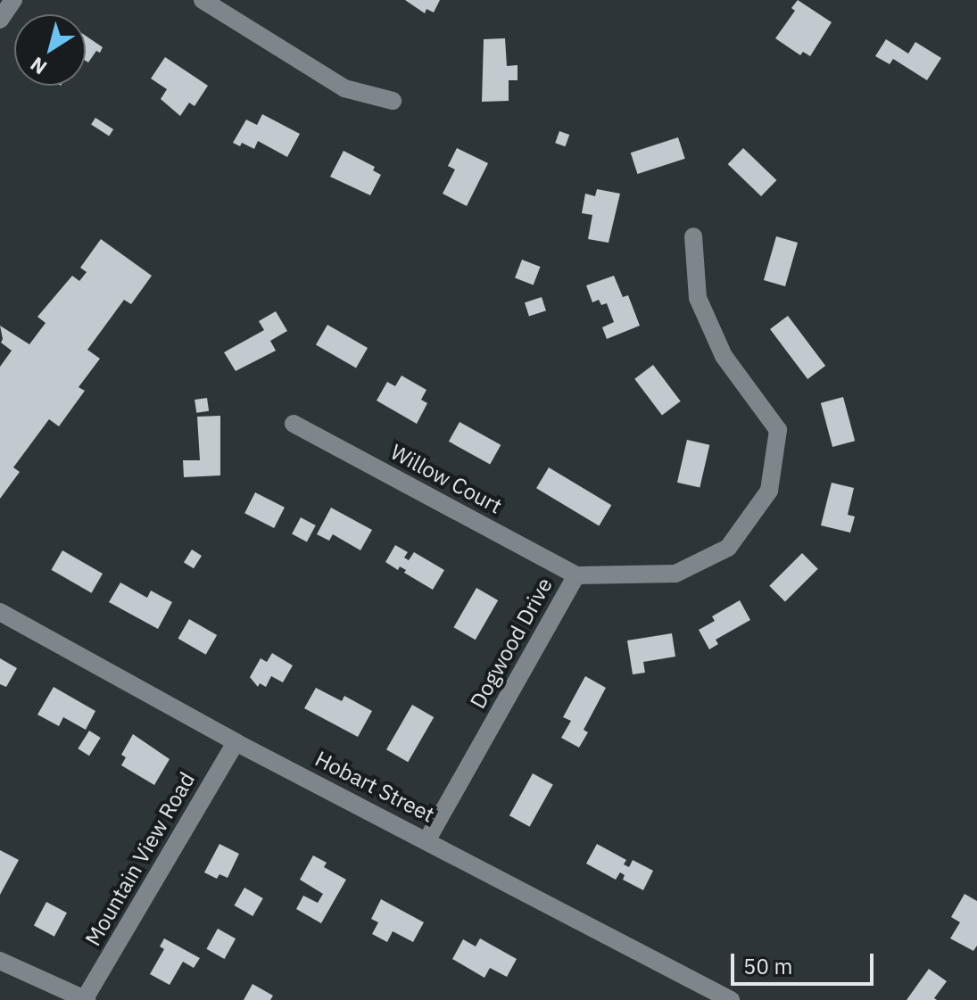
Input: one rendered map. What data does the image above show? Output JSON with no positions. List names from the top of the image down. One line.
{"streets":{"street":["Willow Court","Dogwood Drive","Hobart Street","Mountain View Road"]},"crossings":[["Willow Court","Dogwood Drive"],["Dogwood Drive","Hobart Street"],["Hobart Street","Mountain View Road"]],"scale_bar":"50 m","north":"bottom left"}
